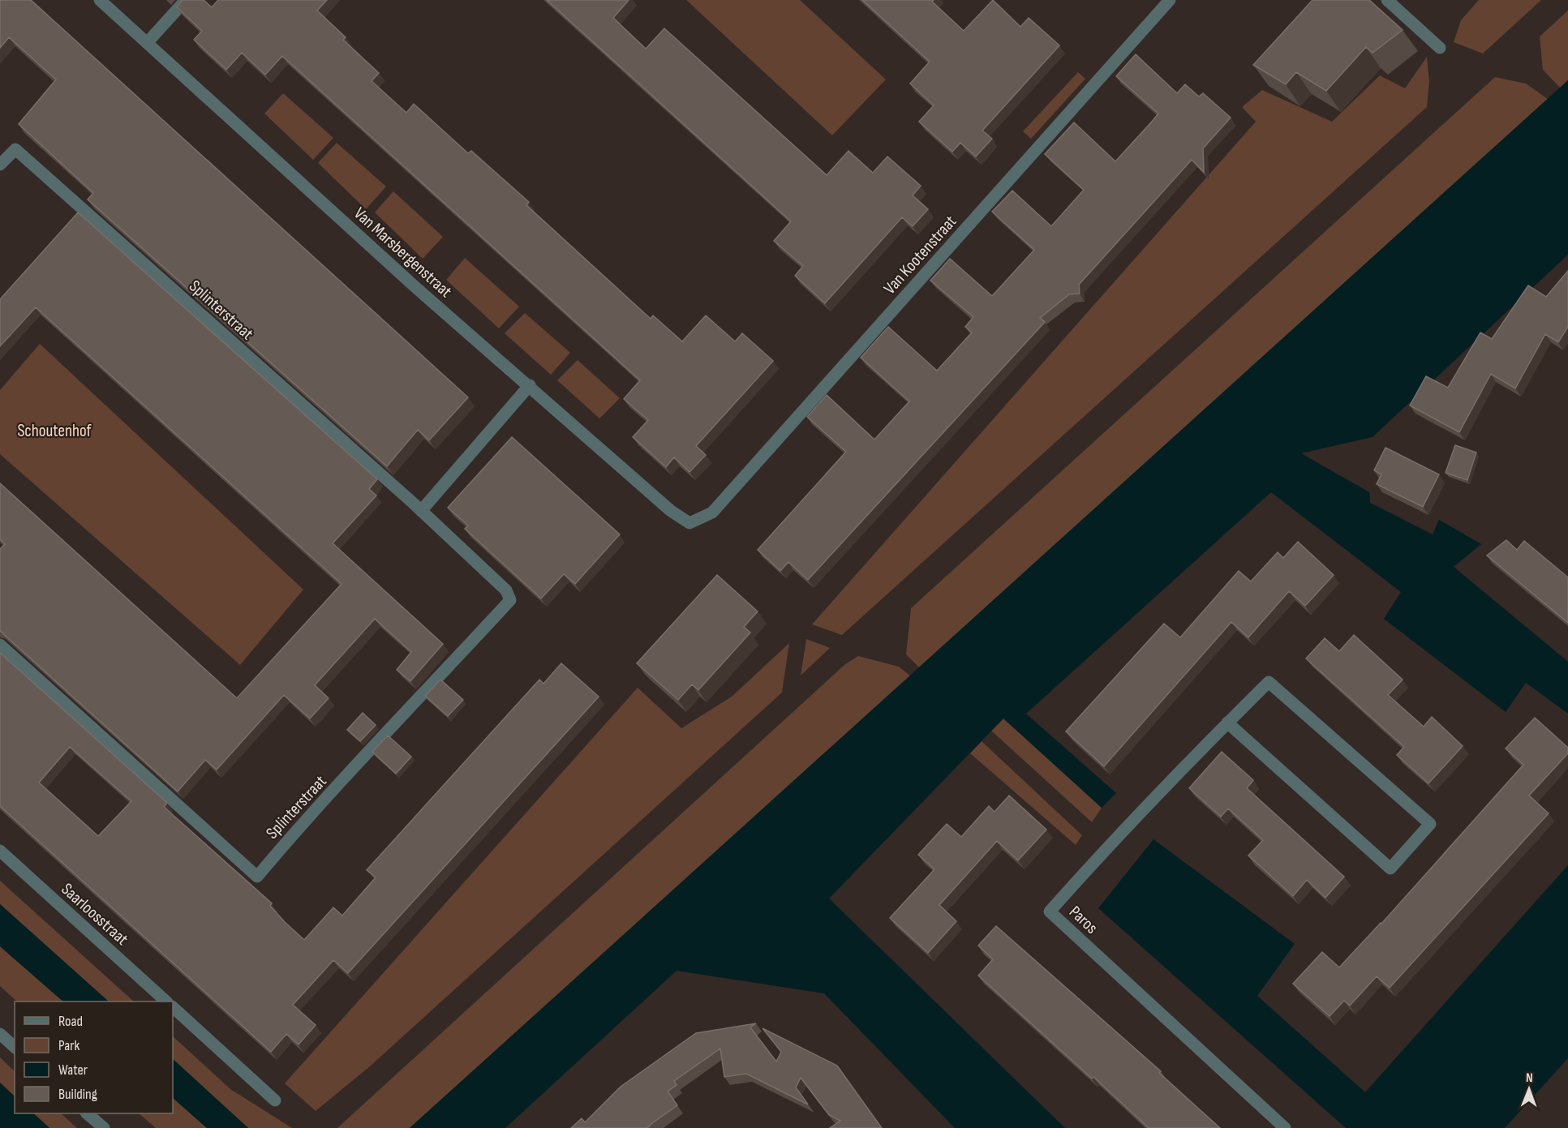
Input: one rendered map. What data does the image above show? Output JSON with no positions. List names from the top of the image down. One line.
{"streets":{"street":["Van Marsbergenstraat","Van Kootenstraat","Splinterstraat","Saarloosstraat","Paros"]},"crossings":[["Van Marsbergenstraat","Van Kootenstraat"]],"parks":["Schoutenhof"],"legend":["Road","Park","Water","Building"],"north":"top"}
